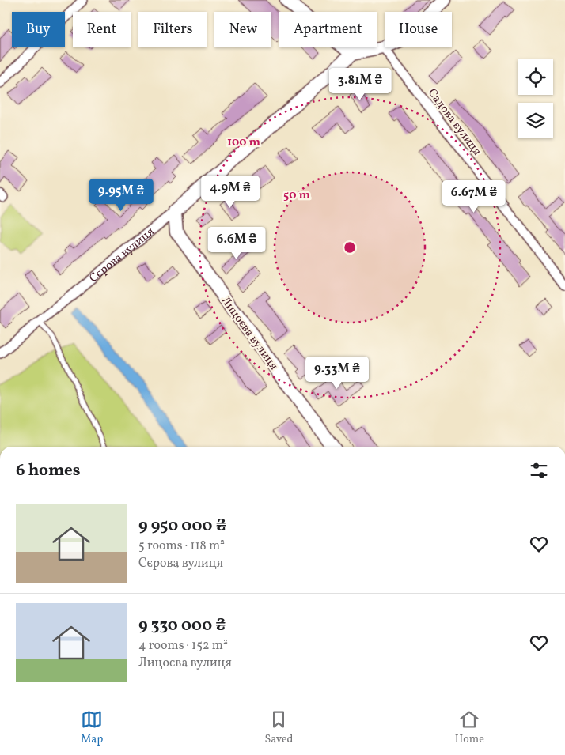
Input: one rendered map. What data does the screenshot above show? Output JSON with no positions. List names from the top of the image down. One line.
{"streets":{"street":["Садова вулиця","Сєрова вулиця","Лицоєва вулиця"]},"crossings":[["Сєрова вулиця","Лицоєва вулиця"]],"page":{"chip":["Buy","Rent","Filters","New","Apartment","House"],"price":["3.81M ₴","4.9M ₴","9.95M ₴","6.67M ₴","6.6M ₴","9.33M ₴"],"heading":"6 homes","list":[{"name":"9 950 000 ₴","note":"5 rooms · 118 m² · Сєрова вулиця"},{"name":"9 330 000 ₴","note":"4 rooms · 152 m² · Лицоєва вулиця"}],"tabs":["Map","Saved","Home"]},"rings":["100 m","50 m"]}
